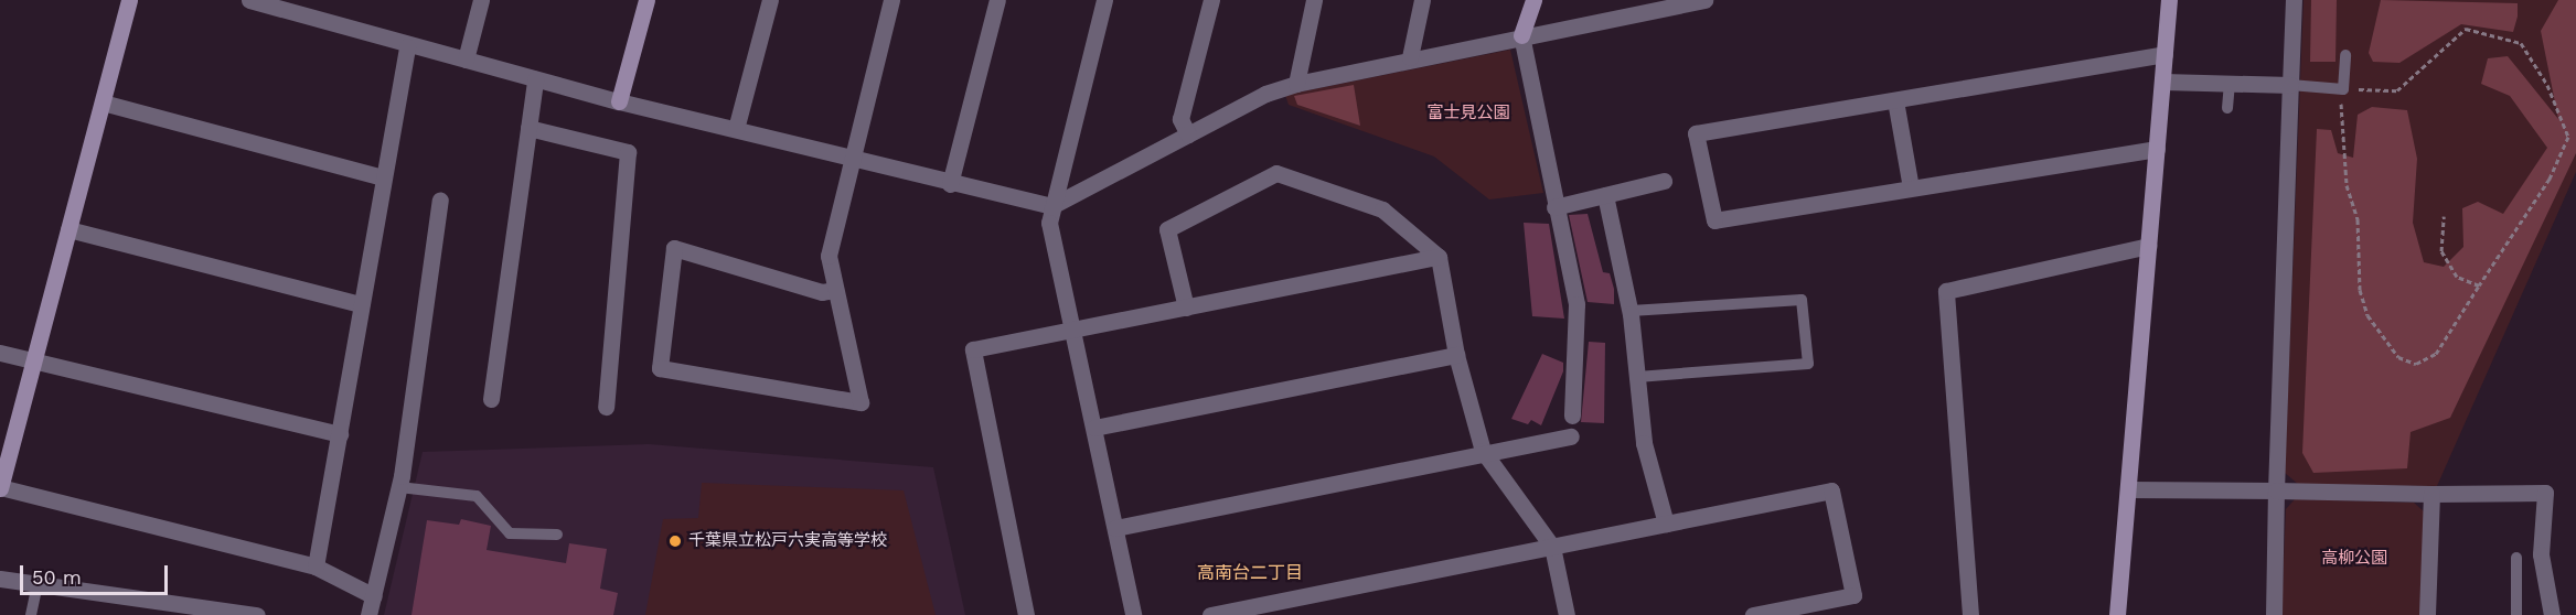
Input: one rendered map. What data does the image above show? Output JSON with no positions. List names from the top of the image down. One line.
{"districts":["高南台二丁目"],"parks":["富士見公園","高柳公園"],"places":["千葉県立松戸六実高等学校"],"scale_bar":"50 m"}
